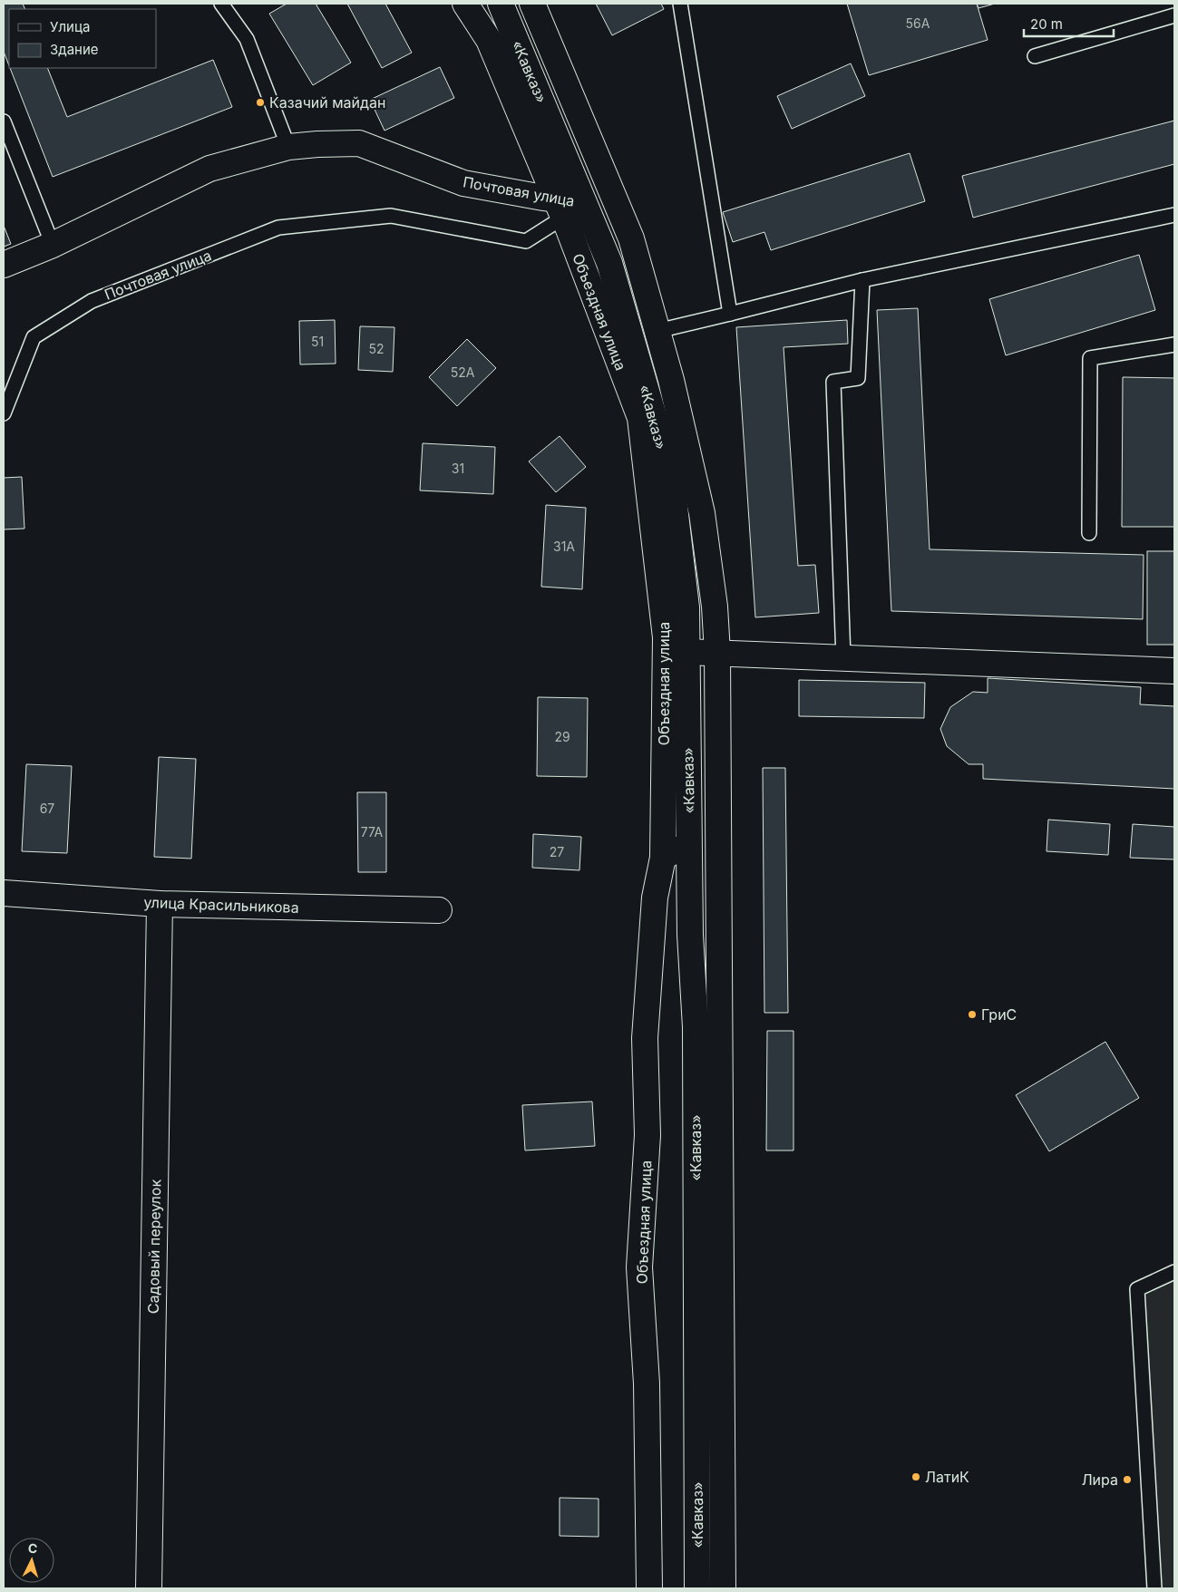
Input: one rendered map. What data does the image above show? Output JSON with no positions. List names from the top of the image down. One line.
{"streets":{"street":["«Кавказ»","Почтовая улица","Объездная улица","улица Красильникова","Садовый переулок"]},"crossings":[["«Кавказ»","Почтовая улица"],["Почтовая улица","Объездная улица"],["улица Красильникова","Садовый переулок"]],"places":["Казачий майдан","ГриС","ЛатиК","Лира"],"house_numbers":["56А","51","52","52А","31","31А","29","67","77А","27"],"legend":["Улица","Здание"],"scale_bar":"20 m","north":"top"}
